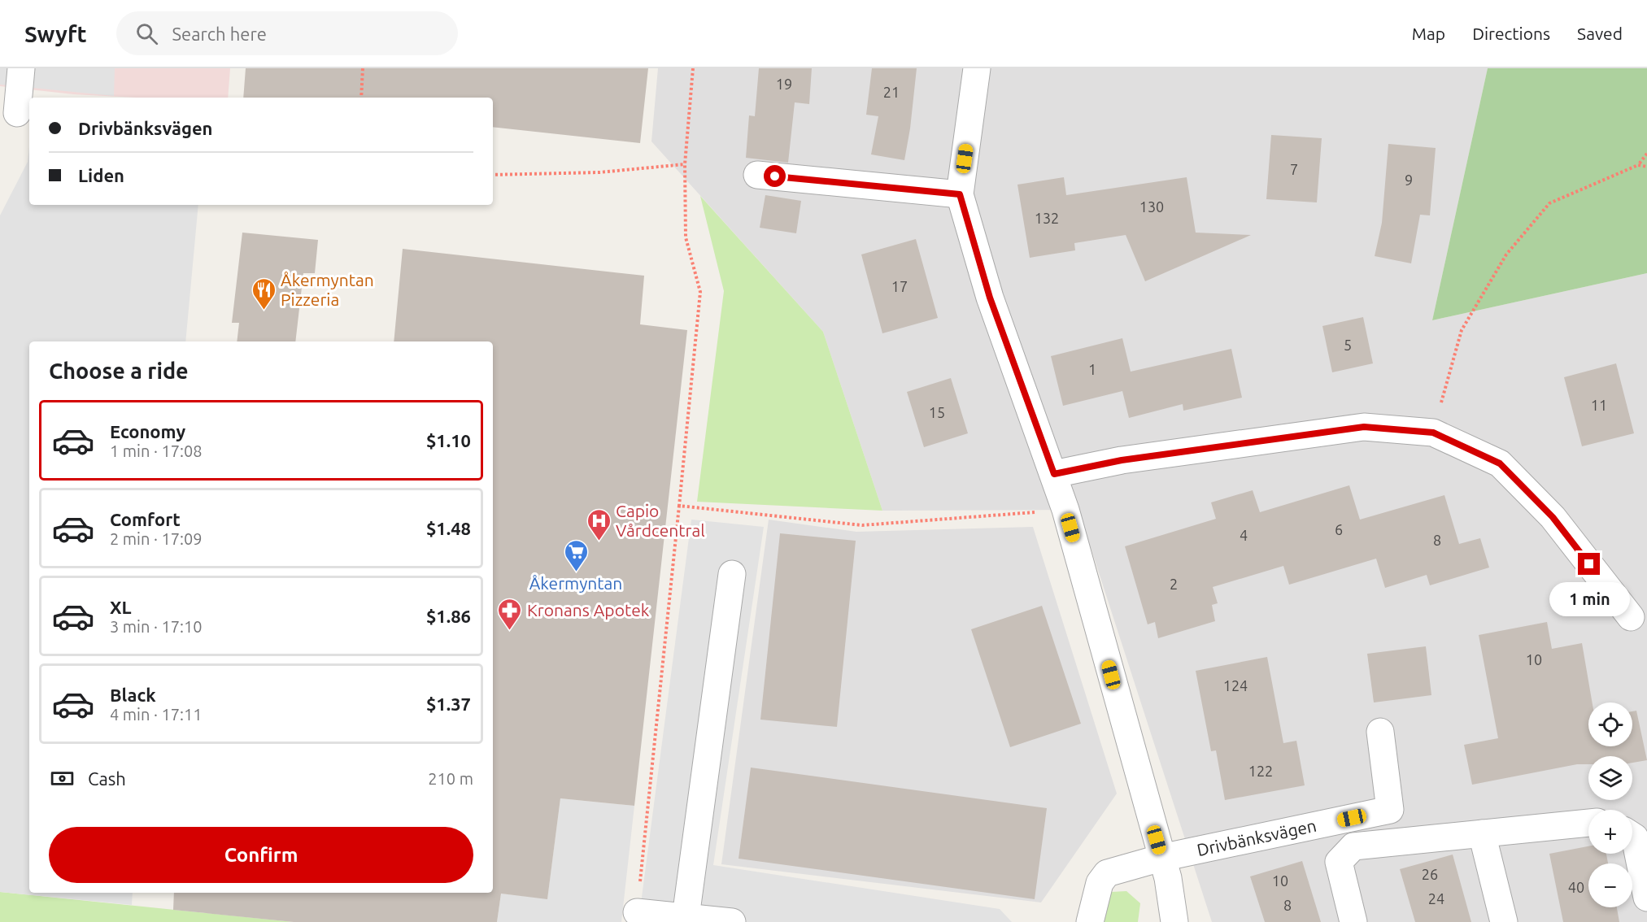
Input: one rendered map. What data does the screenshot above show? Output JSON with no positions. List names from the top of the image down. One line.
{"streets":{"street":["Drivbänksvägen"]},"places":{"restaurant":["Åkermyntan Pizzeria"],"hospital":["Capio Vårdcentral"],"supermarket":["Åkermyntan"],"pharmacy":["Kronans Apotek"]},"house_numbers":["19","21","7","9","130","132","17","5","1","11","15","6","4","8","2","10","124","122","26","10","40","24","8"],"page":{"header":"Swyft","search":"Search here","nav":["Map","Directions","Saved"],"banner":["Drivbänksvägen","Liden"],"heading":"Choose a ride","list":[{"name":"Economy","note":"1 min · 17:08","value":"$1.10"},{"name":"Comfort","note":"2 min · 17:09","value":"$1.48"},{"name":"XL","note":"3 min · 17:10","value":"$1.86"},{"name":"Black","note":"4 min · 17:11","value":"$1.37"}],"bubble":"1 min","map_buttons":["+","−"],"pay":["Cash","210 m"],"buttons":"Confirm"}}
